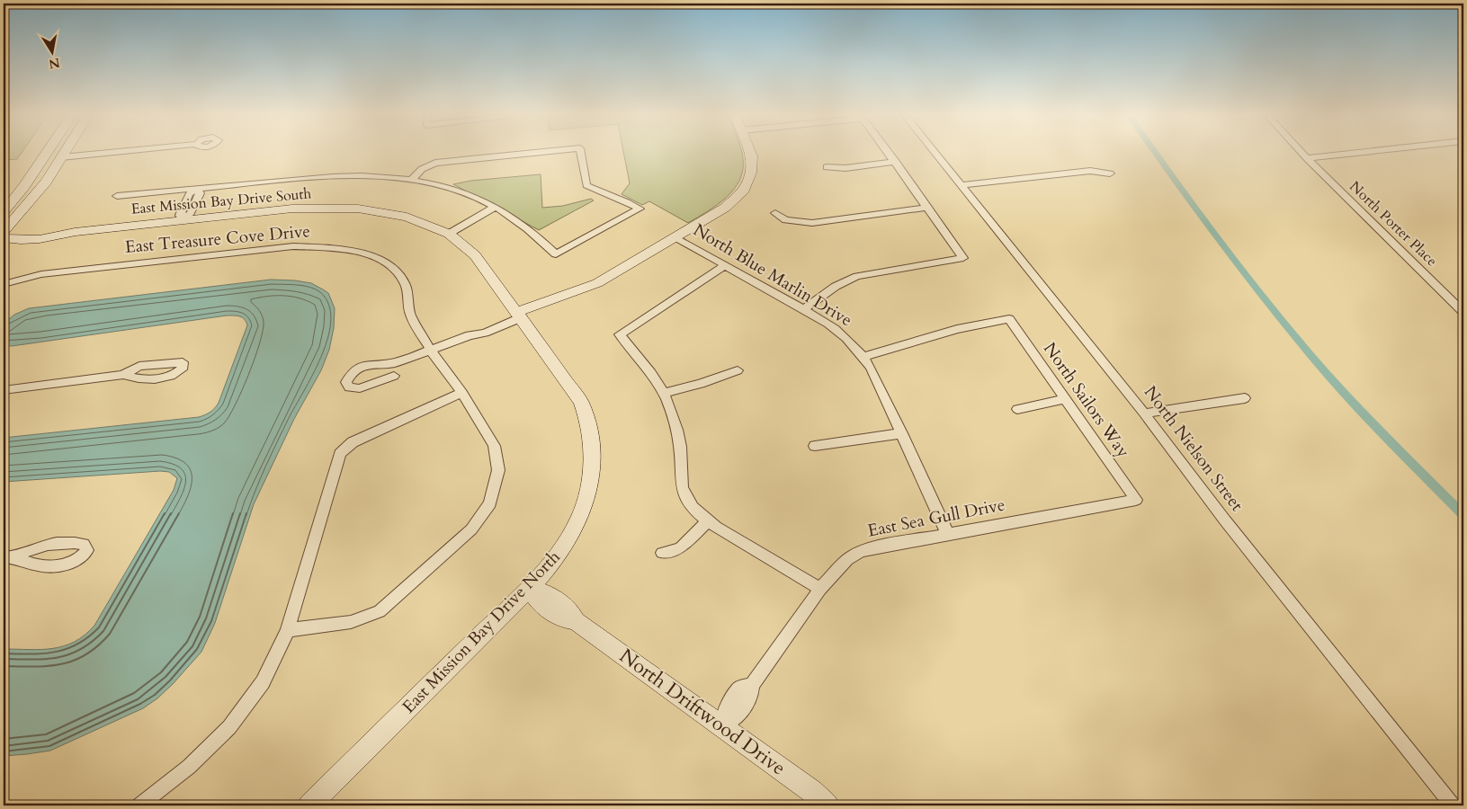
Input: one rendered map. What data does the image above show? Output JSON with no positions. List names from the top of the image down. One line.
{"streets":{"street":["East Mission Bay Drive South","North Porter Place","East Treasure Cove Drive","North Blue Marlin Drive","North Sailors Way","North Nielson Street","East Sea Gull Drive","East Mission Bay Drive North","North Driftwood Drive"]},"crossings":[["East Mission Bay Drive South","East Mission Bay Drive North"],["North Blue Marlin Drive","North Sailors Way"],["North Blue Marlin Drive","East Sea Gull Drive"],["North Sailors Way","East Sea Gull Drive"],["East Sea Gull Drive","North Driftwood Drive"],["East Mission Bay Drive North","North Driftwood Drive"]],"north":"bottom"}
